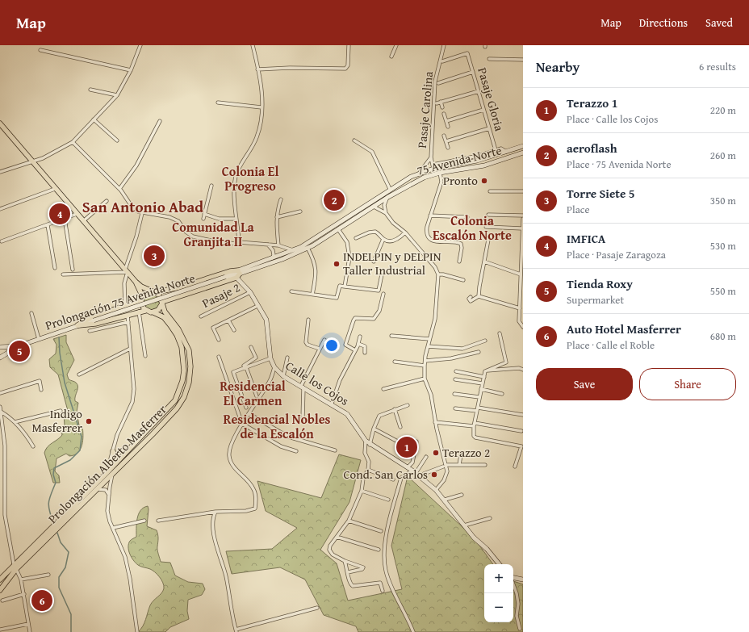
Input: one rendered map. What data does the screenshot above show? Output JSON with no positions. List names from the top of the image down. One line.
{"streets":{"main road":["75 Avenida Norte","Prolongación 75 Avenida Norte","Calle los Cojos","Prolongación Alberto Masferrer"],"street":["Pasaje Gloria","Pasaje Carolina","Pasaje 2"]},"crossings":[["Pasaje Carolina","75 Avenida Norte"],["75 Avenida Norte","Prolongación 75 Avenida Norte"],["75 Avenida Norte","Calle los Cojos"],["Pasaje 2","Calle los Cojos"]],"districts":["Colonia El Progreso","San Antonio Abad","Colonia Escalón Norte","Comunidad La Granjita II","Residencial El Carmen","Residencial Nobles de la Escalón"],"places":["Pronto","INDELPIN y DELPIN Taller Industrial","Indigo Masferrer","Terazzo 2","Cond. San Carlos"],"page":{"header":"Map","nav":["Map","Directions","Saved"],"heading":["Nearby","6 results"],"list":[{"mark":"1","name":"Terazzo 1","note":"Place · Calle los Cojos","value":"220 m"},{"mark":"2","name":"aeroflash","note":"Place · 75 Avenida Norte","value":"260 m"},{"mark":"3","name":"Torre Siete 5","note":"Place","value":"350 m"},{"mark":"4","name":"IMFICA","note":"Place · Pasaje Zaragoza","value":"530 m"},{"mark":"5","name":"Tienda Roxy","note":"Supermarket","value":"550 m"},{"mark":"6","name":"Auto Hotel Masferrer","note":"Place · Calle el Roble","value":"680 m"}],"pins":["2","4","3","5","1","6"],"buttons":["Save","Share"],"map_buttons":["+","−"]}}
